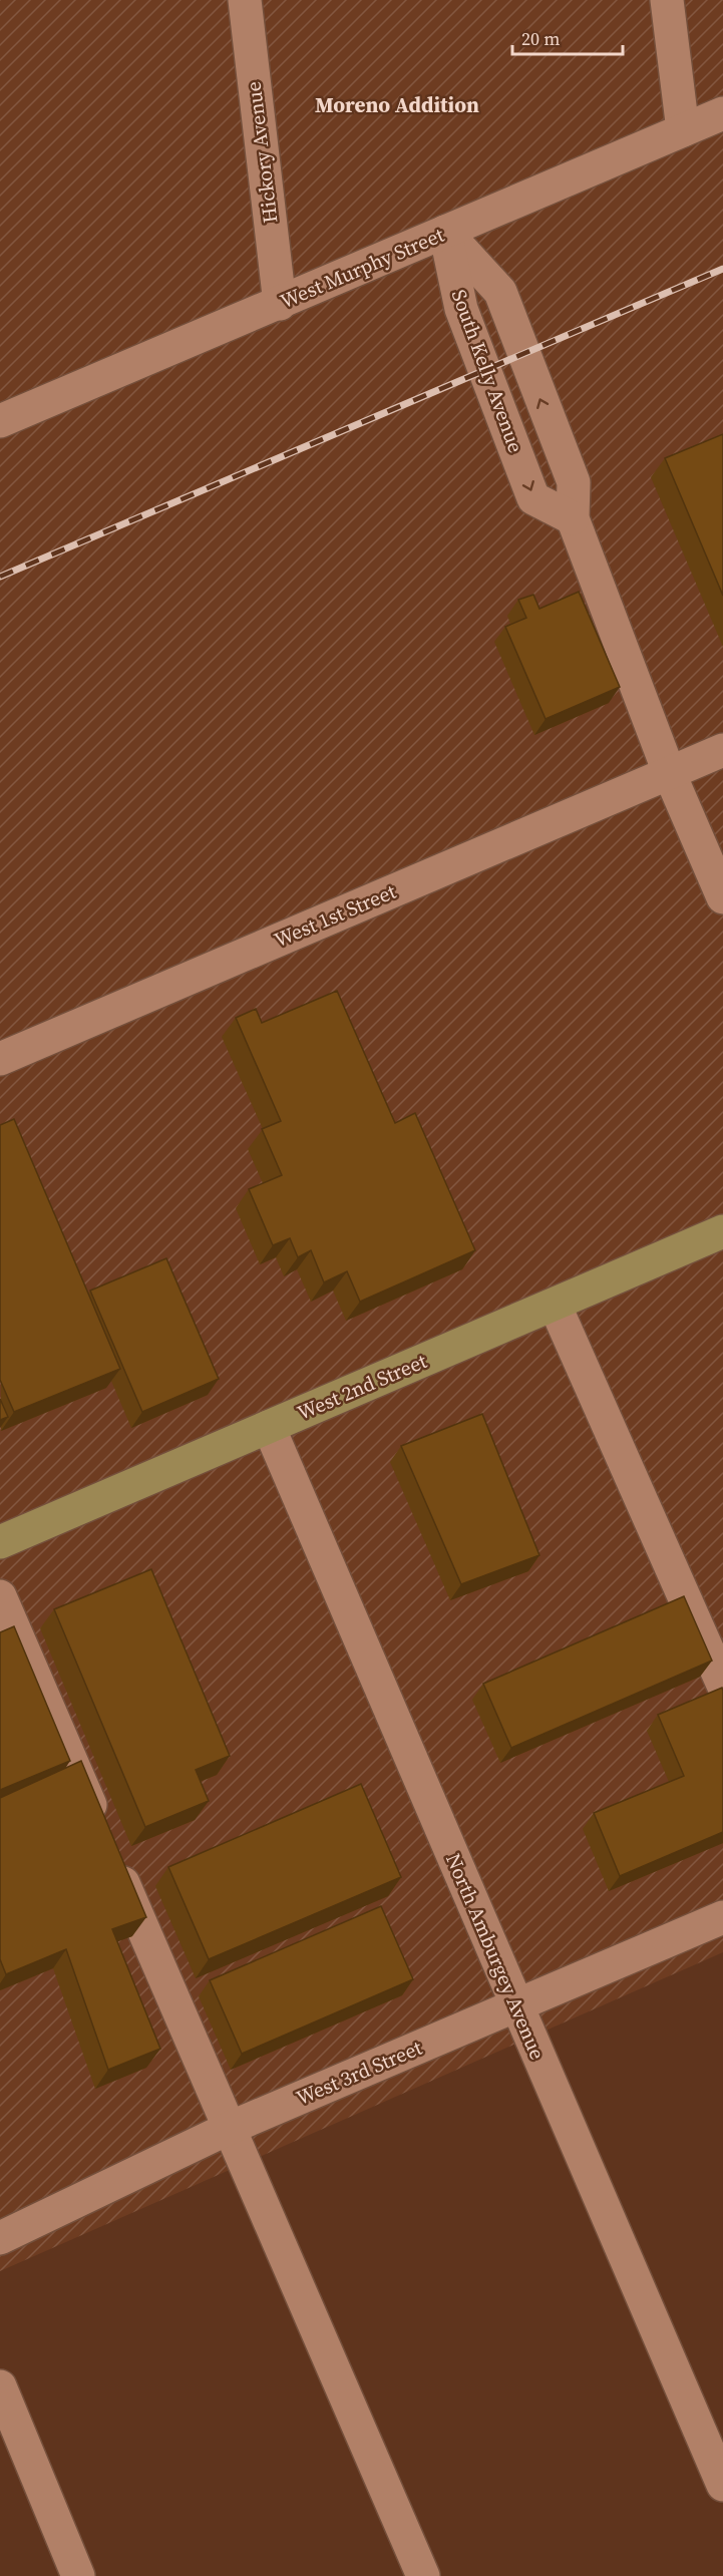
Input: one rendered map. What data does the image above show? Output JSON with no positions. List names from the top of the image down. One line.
{"streets":{"main road":["West 2nd Street"],"street":["Hickory Avenue","West Murphy Street","South Kelly Avenue","West 1st Street","North Amburgey Avenue","West 3rd Street"]},"crossings":[["Hickory Avenue","West Murphy Street"],["West Murphy Street","South Kelly Avenue"],["South Kelly Avenue","West 1st Street"],["West 2nd Street","North Amburgey Avenue"],["North Amburgey Avenue","West 3rd Street"]],"districts":["Moreno Addition"],"scale_bar":"20 m"}
